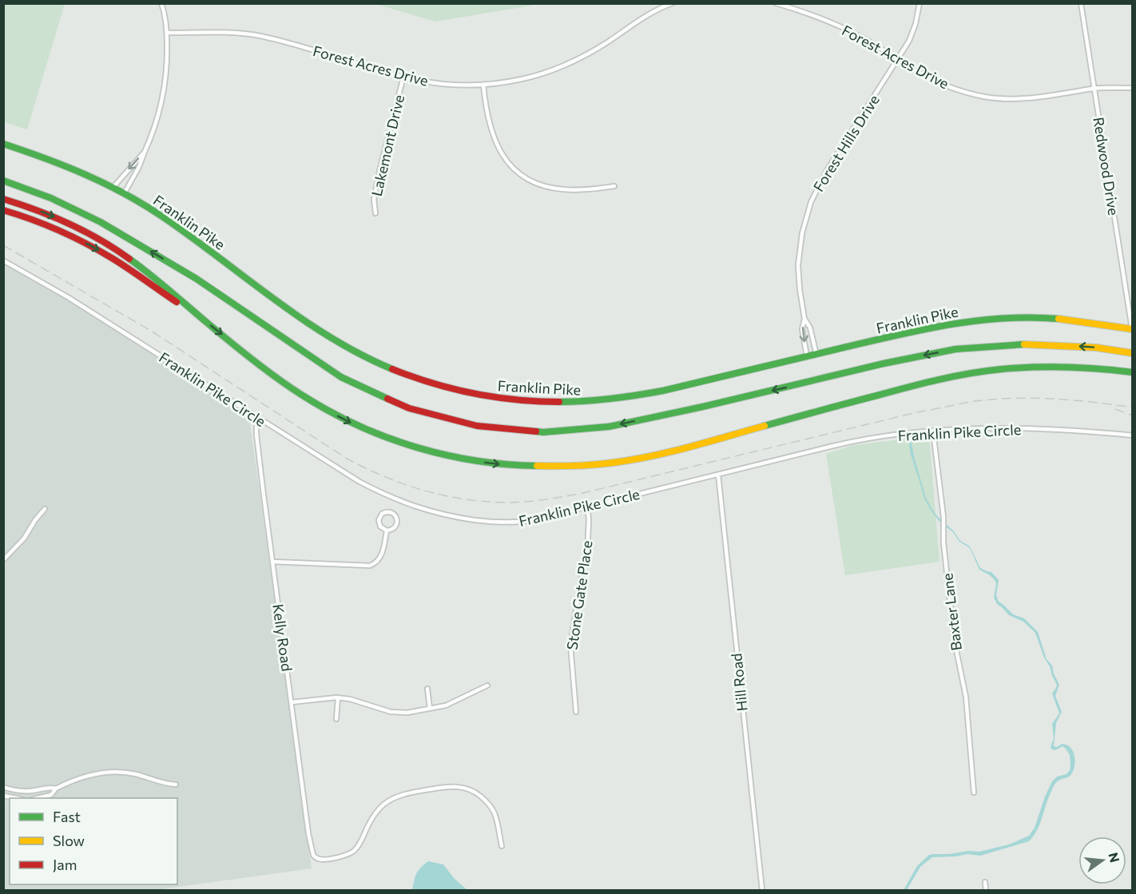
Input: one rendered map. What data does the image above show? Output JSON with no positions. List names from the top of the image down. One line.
{"streets":{"main road":["Franklin Pike"],"street":["Forest Acres Drive","Forest Hills Drive","Lakemont Drive","Redwood Drive","Franklin Pike Circle","Stone Gate Place","Baxter Lane","Kelly Road","Hill Road"]},"crossings":[["Forest Acres Drive","Forest Hills Drive"],["Forest Acres Drive","Lakemont Drive"],["Forest Acres Drive","Redwood Drive"],["Forest Hills Drive","Franklin Pike"],["Redwood Drive","Franklin Pike"],["Franklin Pike Circle","Stone Gate Place"],["Franklin Pike Circle","Baxter Lane"],["Franklin Pike Circle","Kelly Road"],["Franklin Pike Circle","Hill Road"]],"legend":["Fast","Slow","Jam"],"north":"right"}
